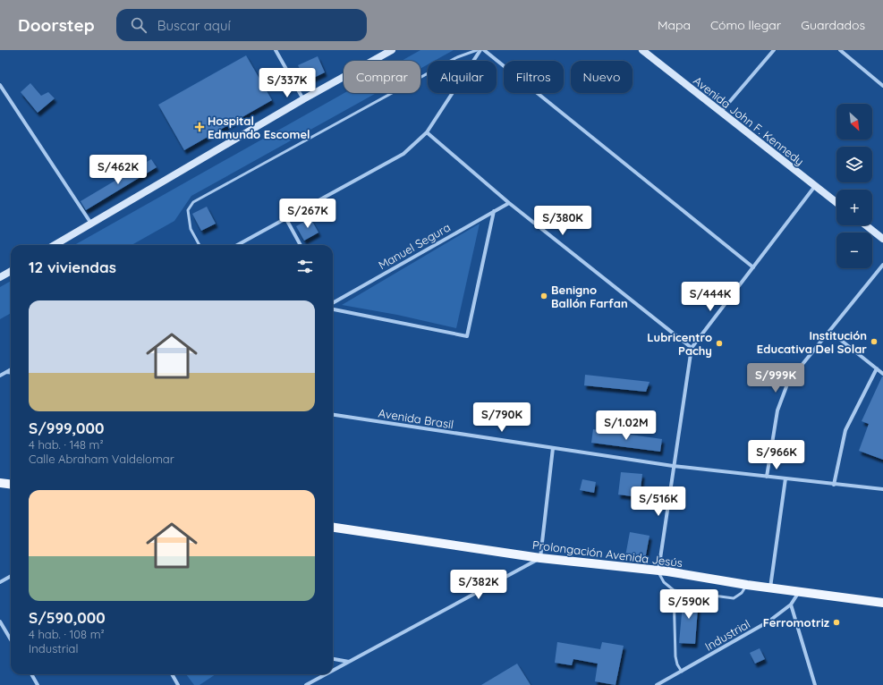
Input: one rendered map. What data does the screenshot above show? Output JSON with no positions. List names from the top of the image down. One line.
{"streets":{"main road":["Avenida John F. Kennedy","Prolongación Avenida Jesús"],"street":["Manuel Segura","Avenida Brasil","Industrial"]},"crossings":[["Prolongación Avenida Jesús","Industrial"]],"places":{"health":["Hospital Edmundo Escomel"],"other":["Benigno Ballón Farfan","Institución Educativa Del Solar","Lubricentro Pachy","Ferromotriz"]},"north":"bottom right","page":{"header":"Doorstep","search":"Buscar aquí","nav":["Mapa","Cómo llegar","Guardados"],"chip":["Comprar","Alquilar","Filtros","Nuevo"],"price":["S/337K","S/462K","S/267K","S/380K","S/444K","S/999K","S/790K","S/1.02M","S/966K","S/516K","S/382K","S/590K"],"map_buttons":["+","−"],"heading":"12 viviendas","list":[{"name":"S/999,000","note":"4 hab. · 148 m² · Calle Abraham Valdelomar"},{"name":"S/590,000","note":"4 hab. · 108 m² · Industrial"}]}}
